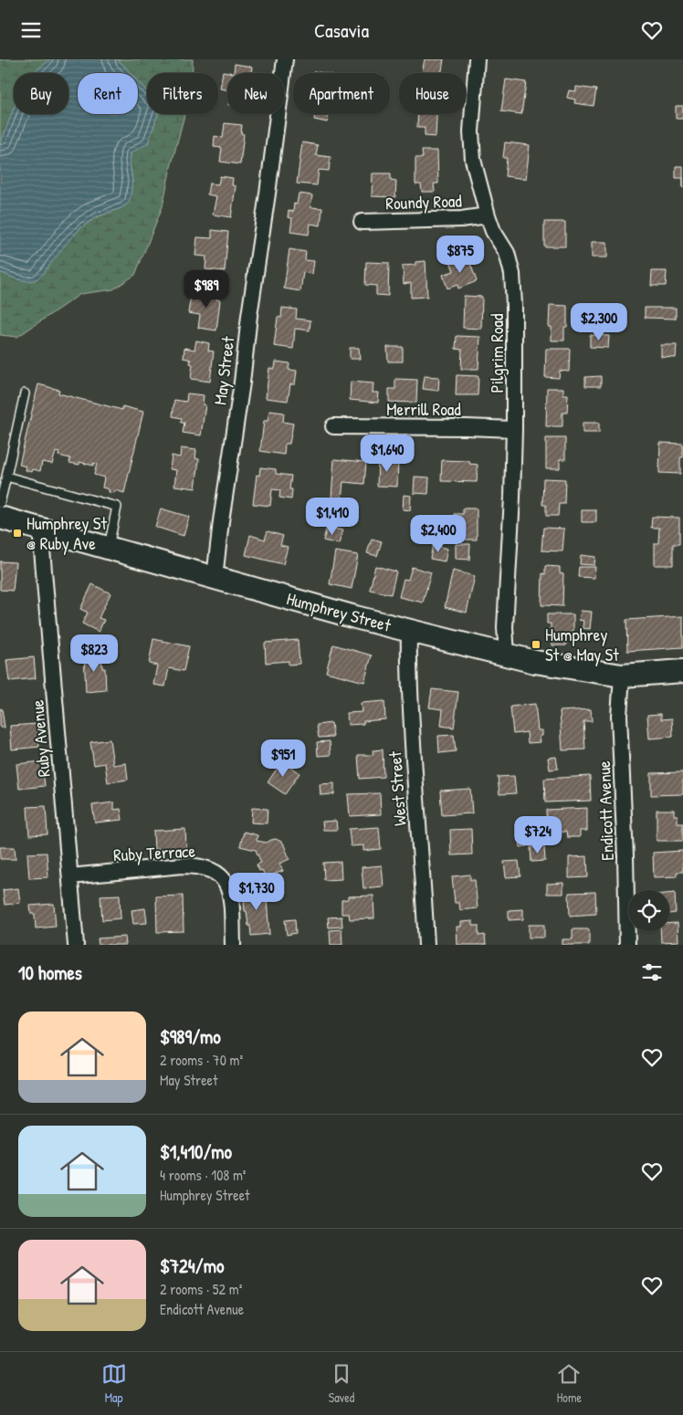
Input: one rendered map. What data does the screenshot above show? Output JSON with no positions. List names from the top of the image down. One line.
{"streets":{"main road":["Humphrey Street"],"street":["Roundy Road","Pilgrim Road","May Street","Merrill Road","Ruby Avenue","West Street","Endicott Avenue","Ruby Terrace"]},"crossings":[["Roundy Road","Pilgrim Road"],["Pilgrim Road","Merrill Road"],["Pilgrim Road","Humphrey Street"],["May Street","Humphrey Street"],["Humphrey Street","Ruby Avenue"],["Humphrey Street","West Street"],["Humphrey Street","Endicott Avenue"],["Ruby Avenue","Ruby Terrace"]],"places":{"transit":["Humphrey St @ Ruby Ave","Humphrey St @ May St"]},"page":{"header":"Casavia","chip":["Buy","Rent","Filters","New","Apartment","House"],"price":["$875","$989","$2,300","$1,640","$1,410","$2,400","$823","$951","$724","$1,730"],"heading":"10 homes","list":[{"name":"$989/mo","note":"2 rooms · 70 m² · May Street"},{"name":"$1,410/mo","note":"4 rooms · 108 m² · Humphrey Street"},{"name":"$724/mo","note":"2 rooms · 52 m² · Endicott Avenue"}],"tabs":["Map","Saved","Home"]}}
